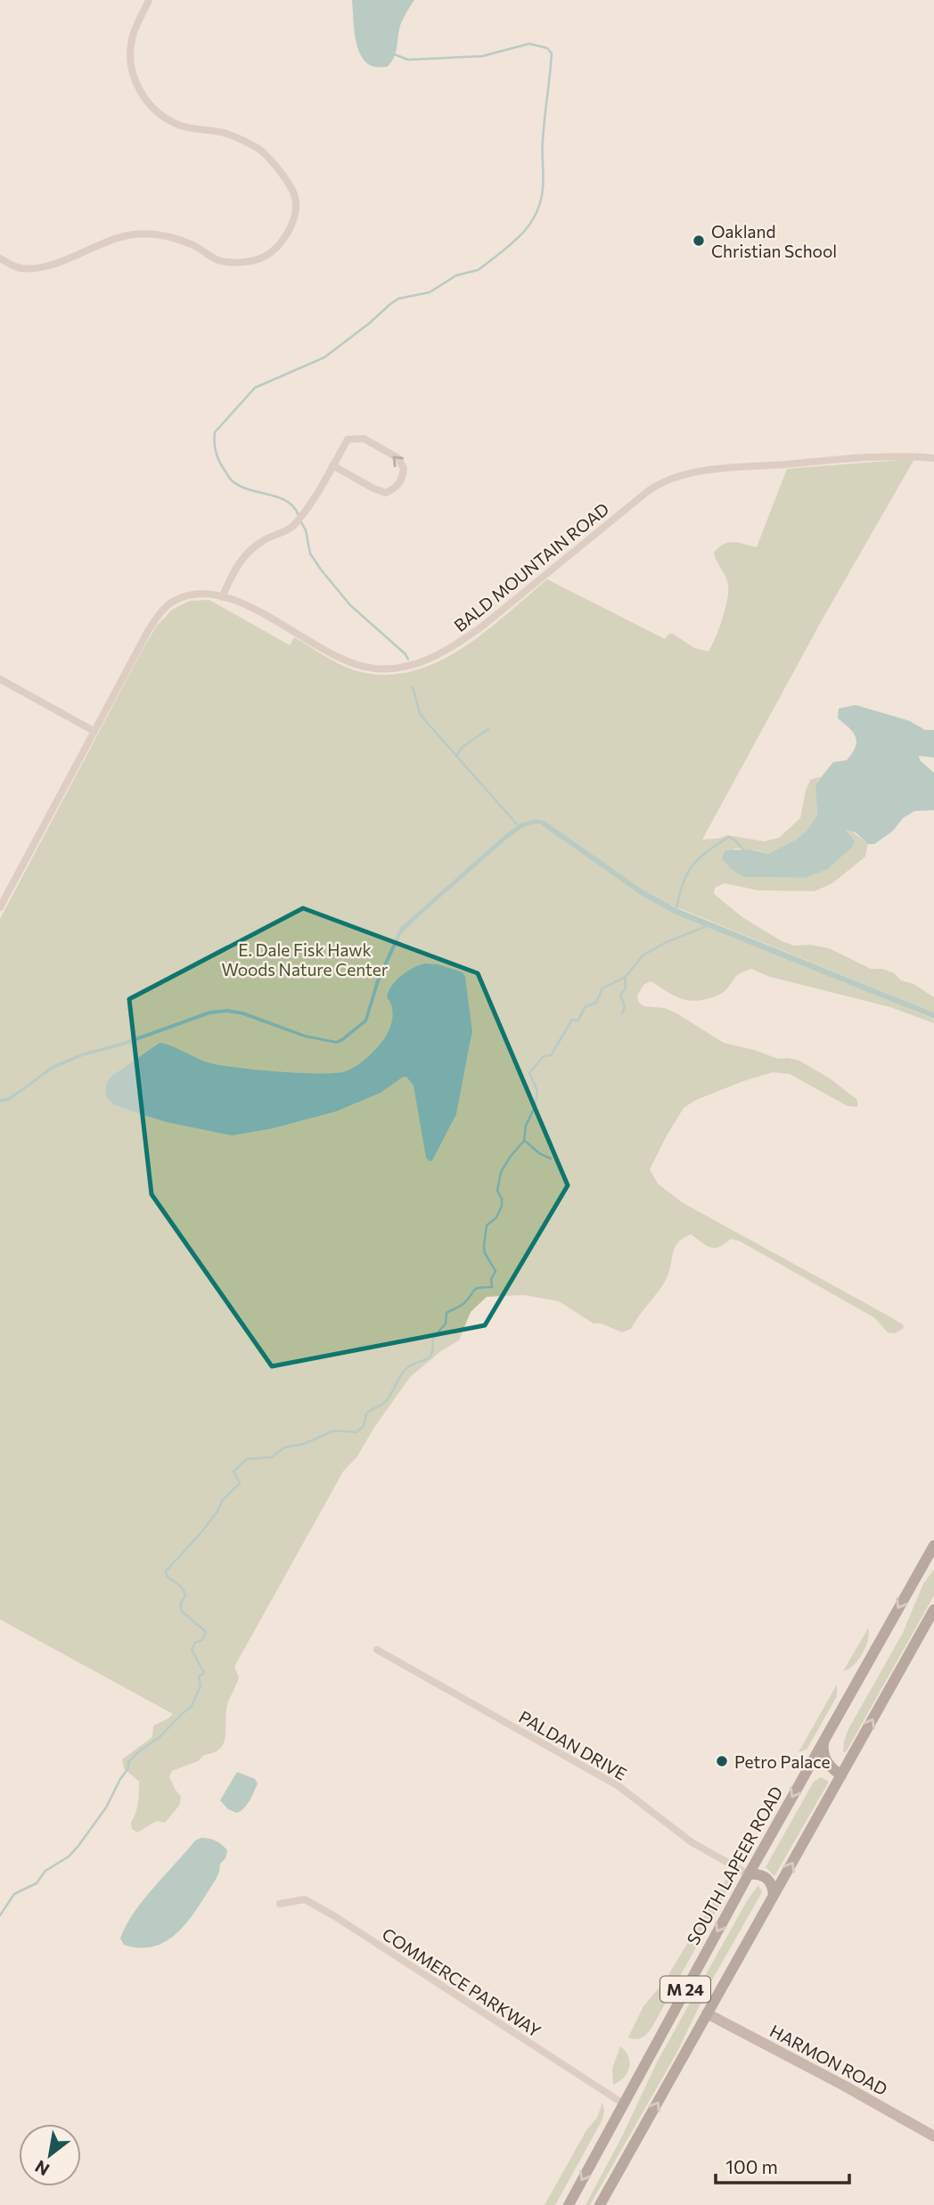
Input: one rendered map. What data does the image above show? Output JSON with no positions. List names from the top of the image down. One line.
{"streets":{"main road":["SOUTH LAPEER ROAD","M 24"],"street":["BALD MOUNTAIN ROAD","PALDAN DRIVE","COMMERCE PARKWAY","HARMON ROAD"]},"crossings":[["PALDAN DRIVE","SOUTH LAPEER ROAD"],["SOUTH LAPEER ROAD","COMMERCE PARKWAY"],["M 24","HARMON ROAD"]],"parks":["E. Dale Fisk Hawk Woods Nature Center"],"places":["Oakland Christian School","Petro Palace"],"scale_bar":"100 m","north":"bottom left"}
